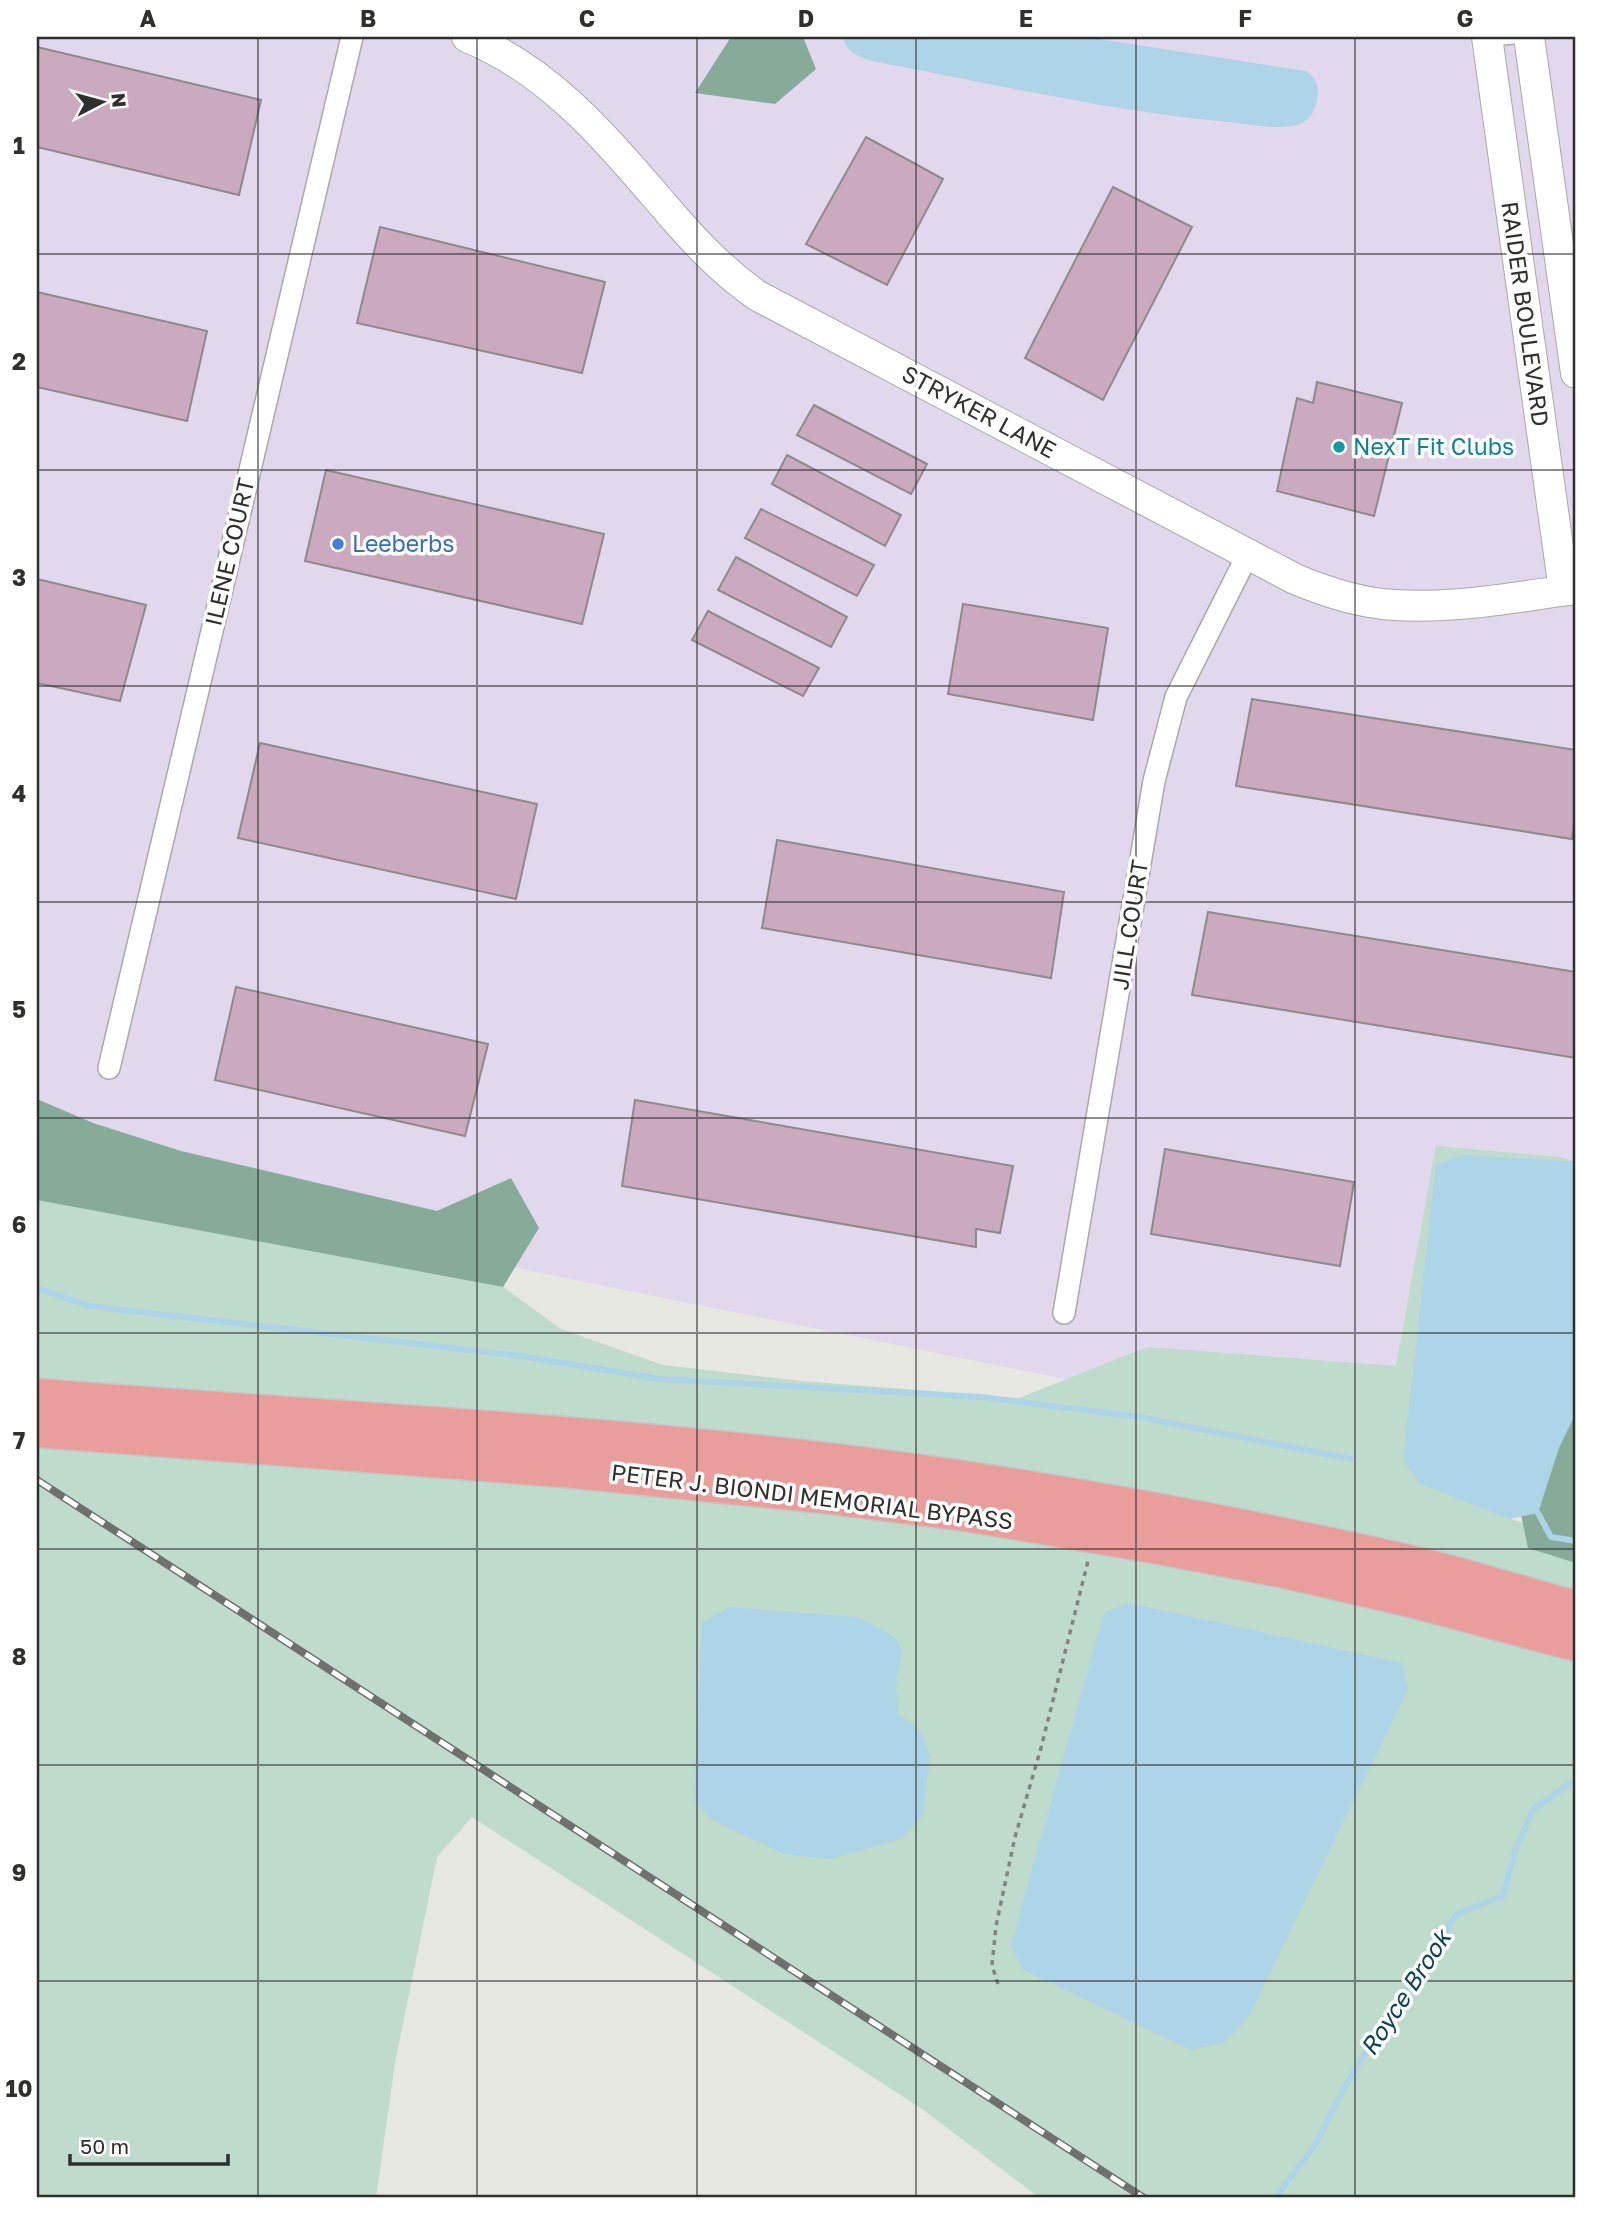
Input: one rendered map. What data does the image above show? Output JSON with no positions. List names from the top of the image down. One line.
{"streets":{"highway":["PETER J. BIONDI MEMORIAL BYPASS"],"street":["RAIDER BOULEVARD","STRYKER LANE","ILENE COURT","JILL COURT"]},"crossings":[["RAIDER BOULEVARD","STRYKER LANE"],["STRYKER LANE","JILL COURT"]],"water":["Royce Brook"],"places":["NexT Fit Clubs","Leeberbs"],"scale_bar":"50 m","north":"right","grid":{"columns":["A","B","C","D","E","F","G"],"rows":["1","2","3","4","5","6","7","8","9","10"]}}
